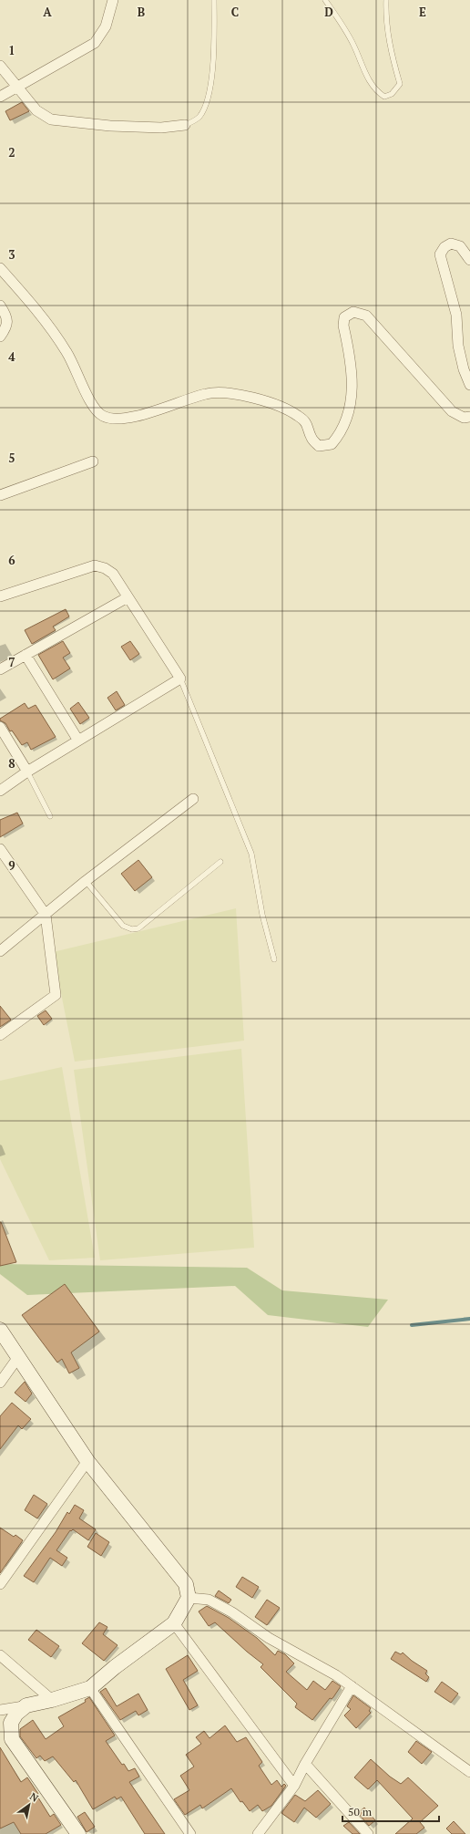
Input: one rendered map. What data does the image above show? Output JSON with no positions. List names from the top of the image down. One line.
{"scale_bar":"50 m","north":"top right","grid":{"columns":["A","B","C","D","E"],"rows":["1","2","3","4","5","6","7","8","9"]}}
